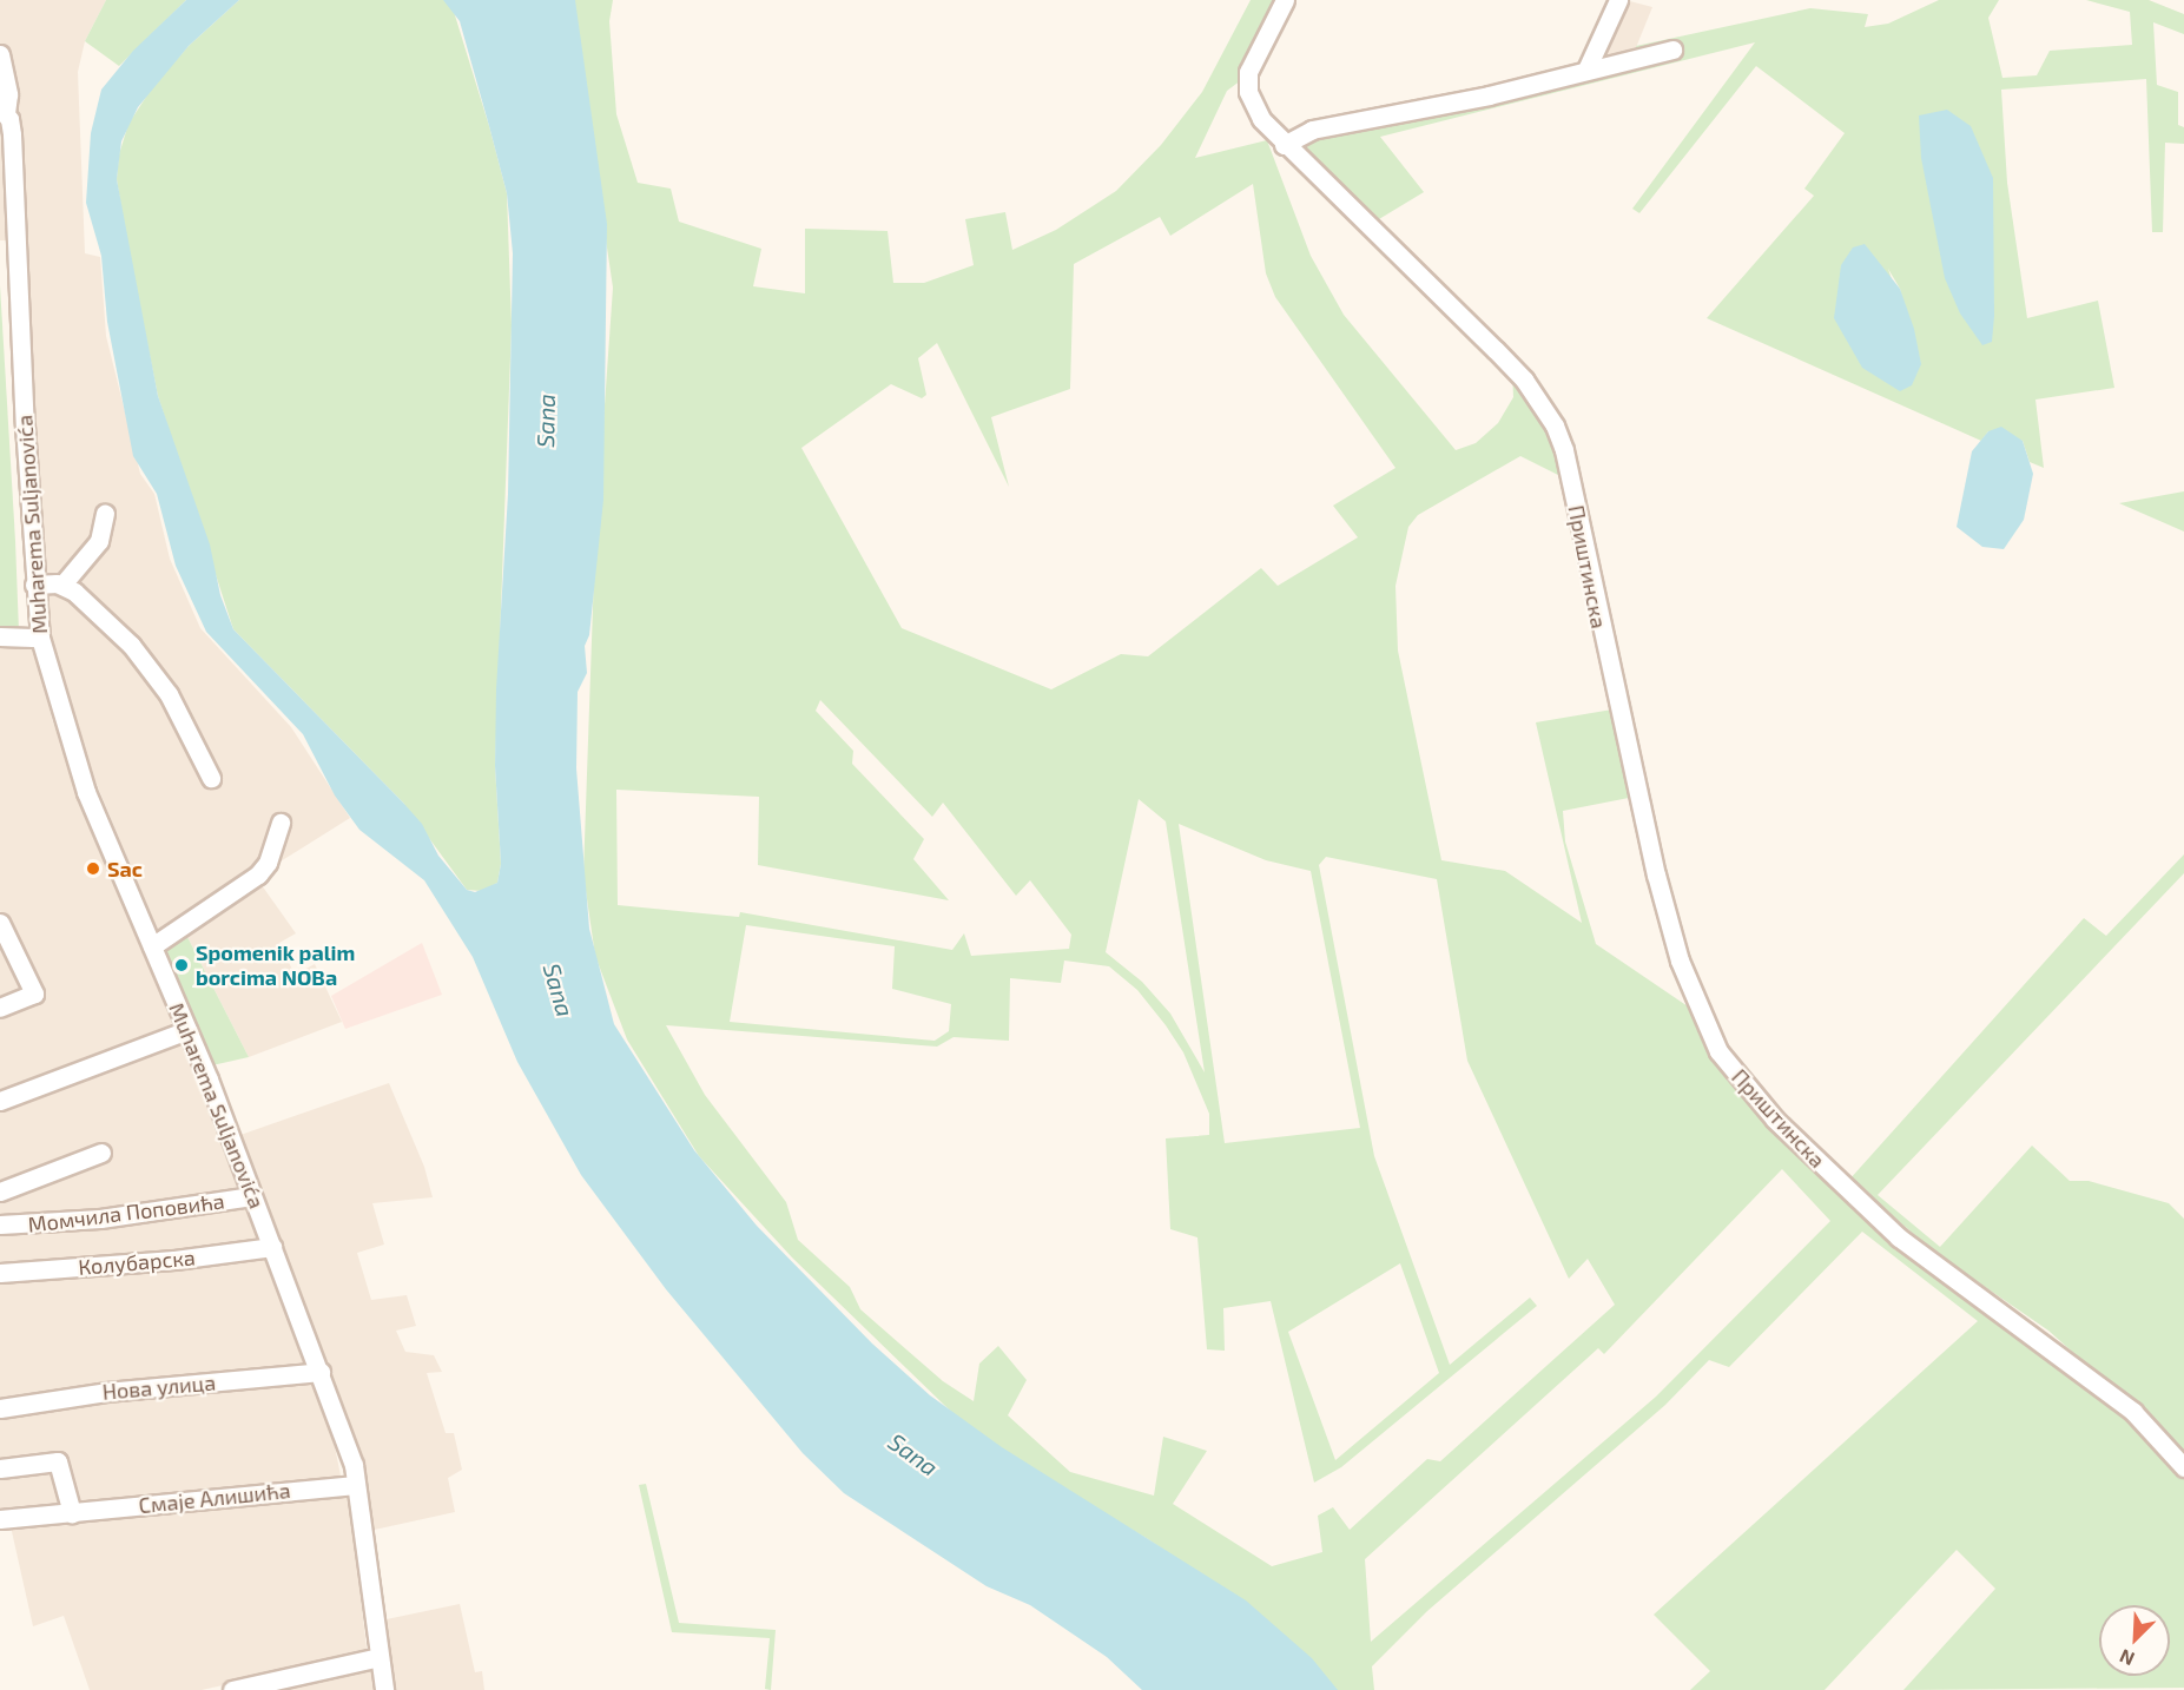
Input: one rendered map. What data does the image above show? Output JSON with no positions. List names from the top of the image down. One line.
{"streets":{"street":["Muharema Suljanovića","Приштинска","Момчила Поповића","Колубарска","Нова улица","Смаје Алишића"]},"crossings":[["Muharema Suljanovića","Момчила Поповића"],["Muharema Suljanovića","Колубарска"],["Muharema Suljanovića","Нова улица"],["Muharema Suljanovića","Смаје Алишића"]],"water":["Sana"],"places":["Sac","Spomenik palim borcima NOBa"],"north":"bottom left"}
